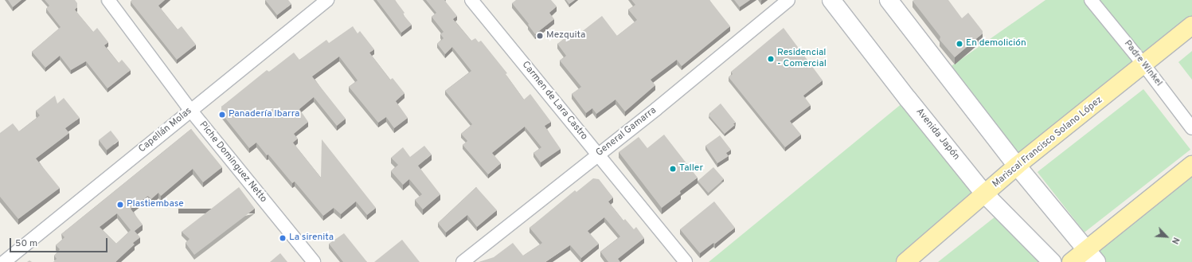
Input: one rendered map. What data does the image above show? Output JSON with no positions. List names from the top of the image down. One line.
{"streets":{"main road":["Avenida Japón","Mariscal Francisco Solano López"],"street":["Padre Winkel","Carmen de Lara Castro","Capellán Molas","General Gamarra","Piche Dominguez Netto"]},"crossings":[["Padre Winkel","Mariscal Francisco Solano López"],["Carmen de Lara Castro","General Gamarra"],["Capellán Molas","Piche Dominguez Netto"],["Avenida Japón","Mariscal Francisco Solano López"]],"places":["Mezquita","En demolición","Residencial - Comercial","Panadería Ibarra","Taller","Plastiembase","La sirenita"],"scale_bar":"50 m","north":"bottom right"}
